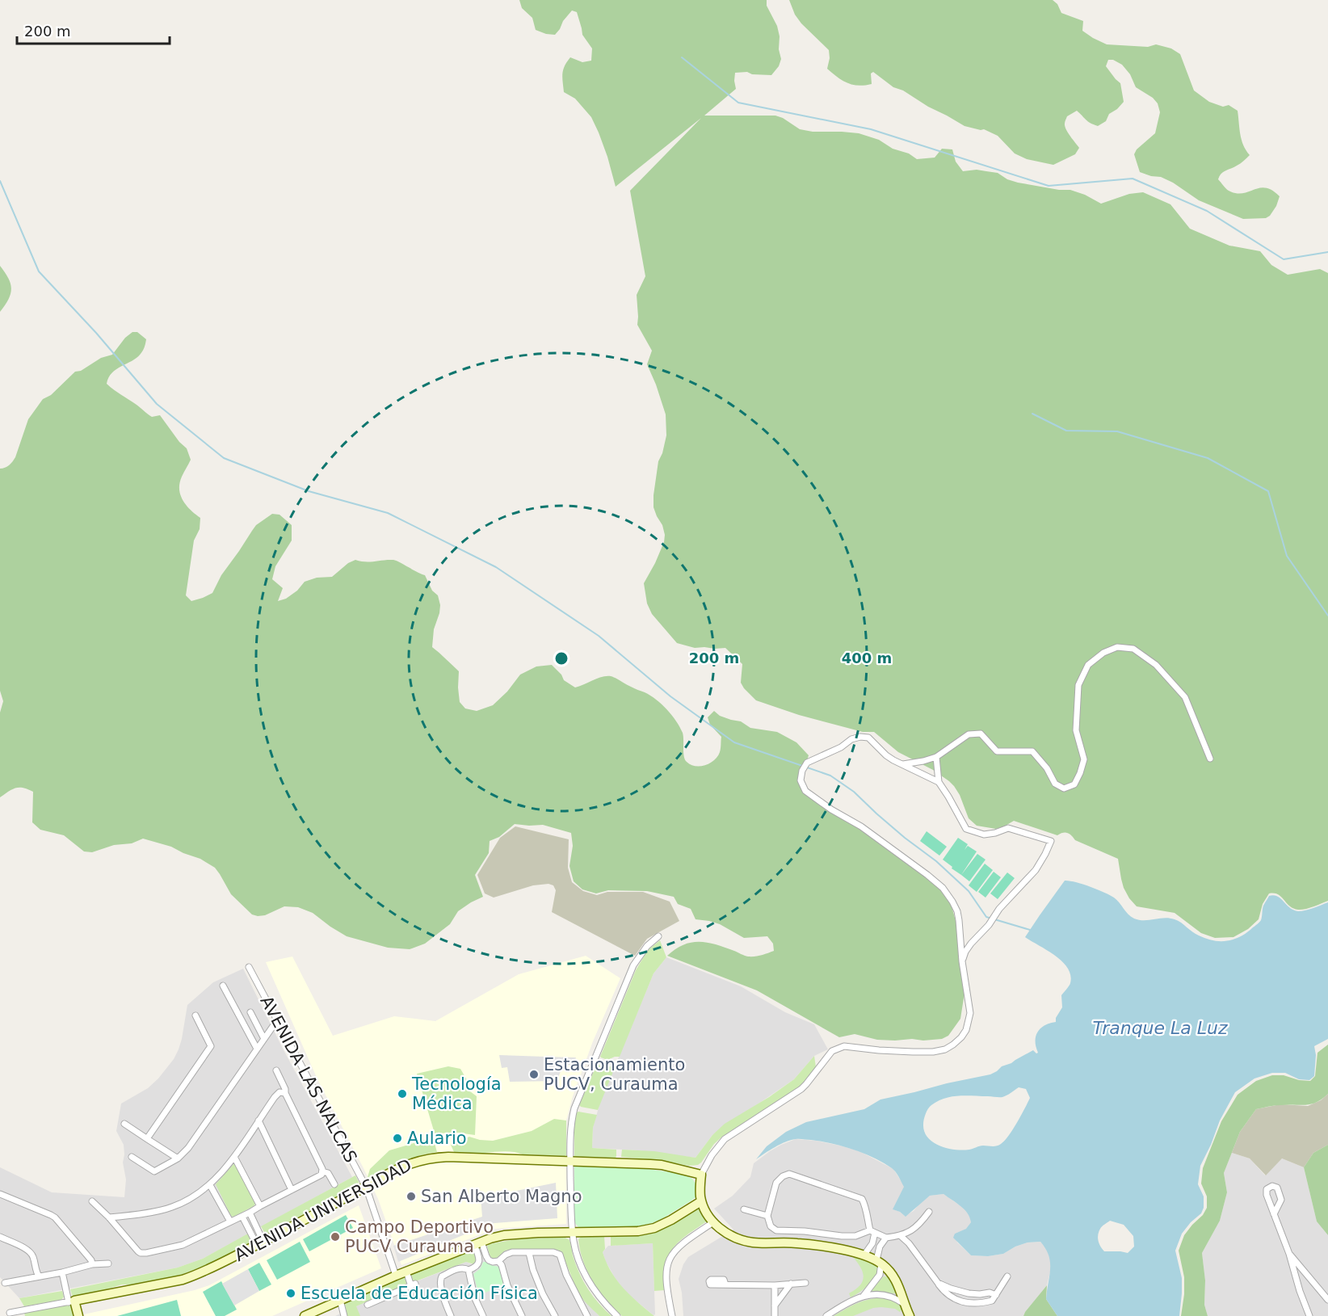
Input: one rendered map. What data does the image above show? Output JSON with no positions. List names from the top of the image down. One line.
{"streets":{"street":["AVENIDA LAS NALCAS","AVENIDA UNIVERSIDAD"]},"crossings":[["AVENIDA LAS NALCAS","AVENIDA UNIVERSIDAD"]],"water":["Tranque La Luz"],"places":["Estacionamiento PUCV, Curauma","Tecnología Médica","Aulario","San Alberto Magno","Campo Deportivo PUCV Curauma","Escuela de Educación Física"],"scale_bar":"200 m","rings":["200 m","400 m"]}
